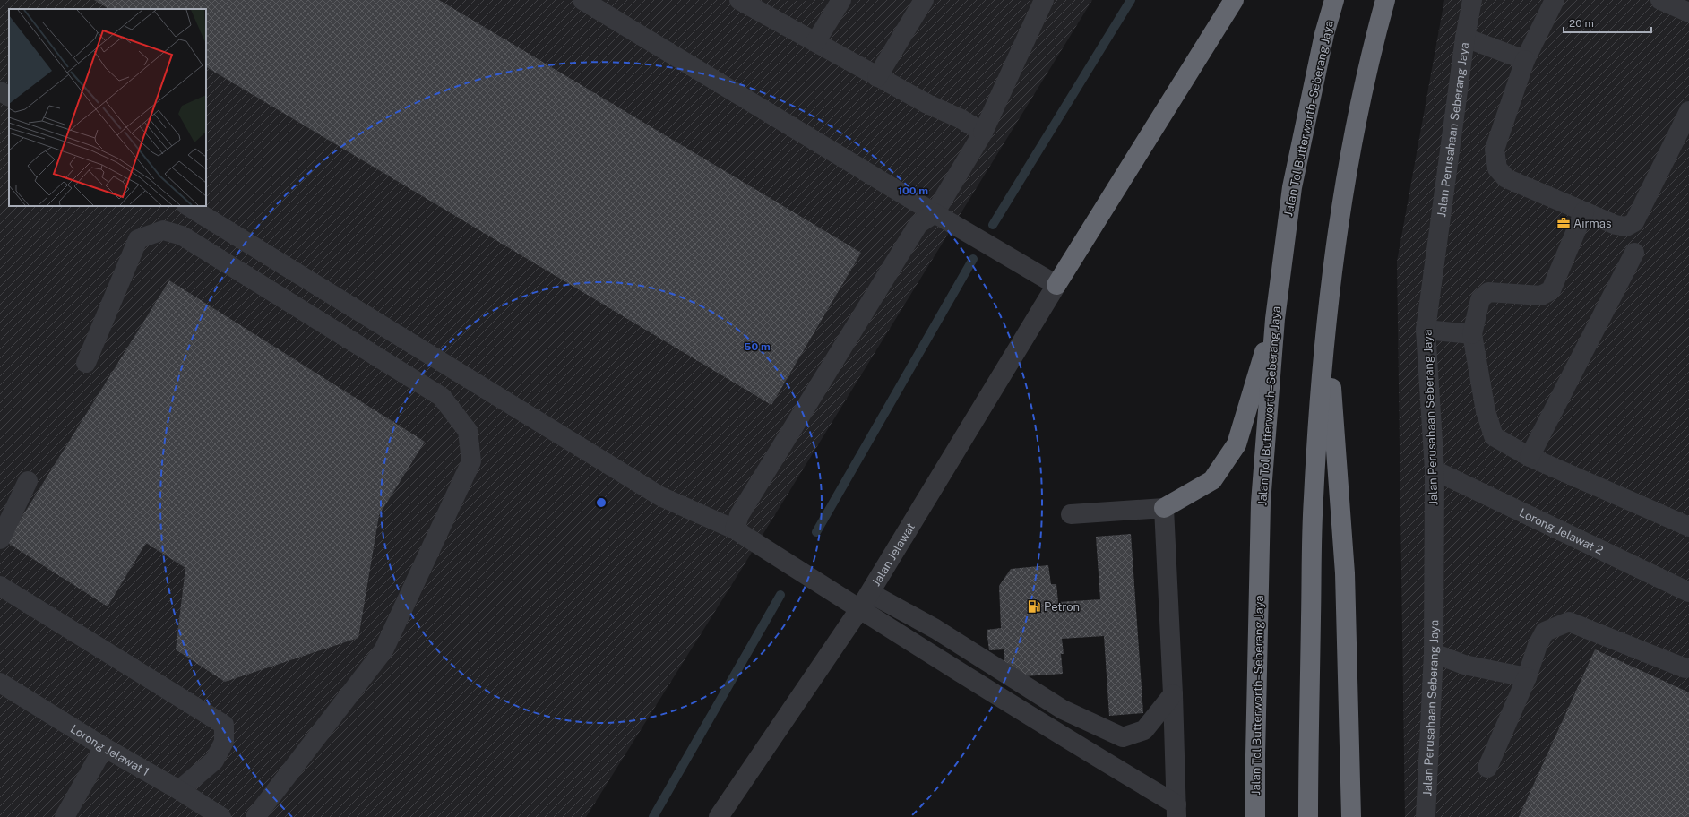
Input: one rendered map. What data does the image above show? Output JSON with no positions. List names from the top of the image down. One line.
{"streets":{"highway":["Jalan Tol Butterworth–Seberang Jaya"],"street":["Jalan Perusahaan Seberang Jaya","Lorong Jelawat 2","Jalan Jelawat","Lorong Jelawat 1"]},"crossings":[["Jalan Perusahaan Seberang Jaya","Lorong Jelawat 2"]],"places":{"office":["Airmas"],"fuel station":["Petron"]},"scale_bar":"20 m","rings":["100 m","50 m"]}
